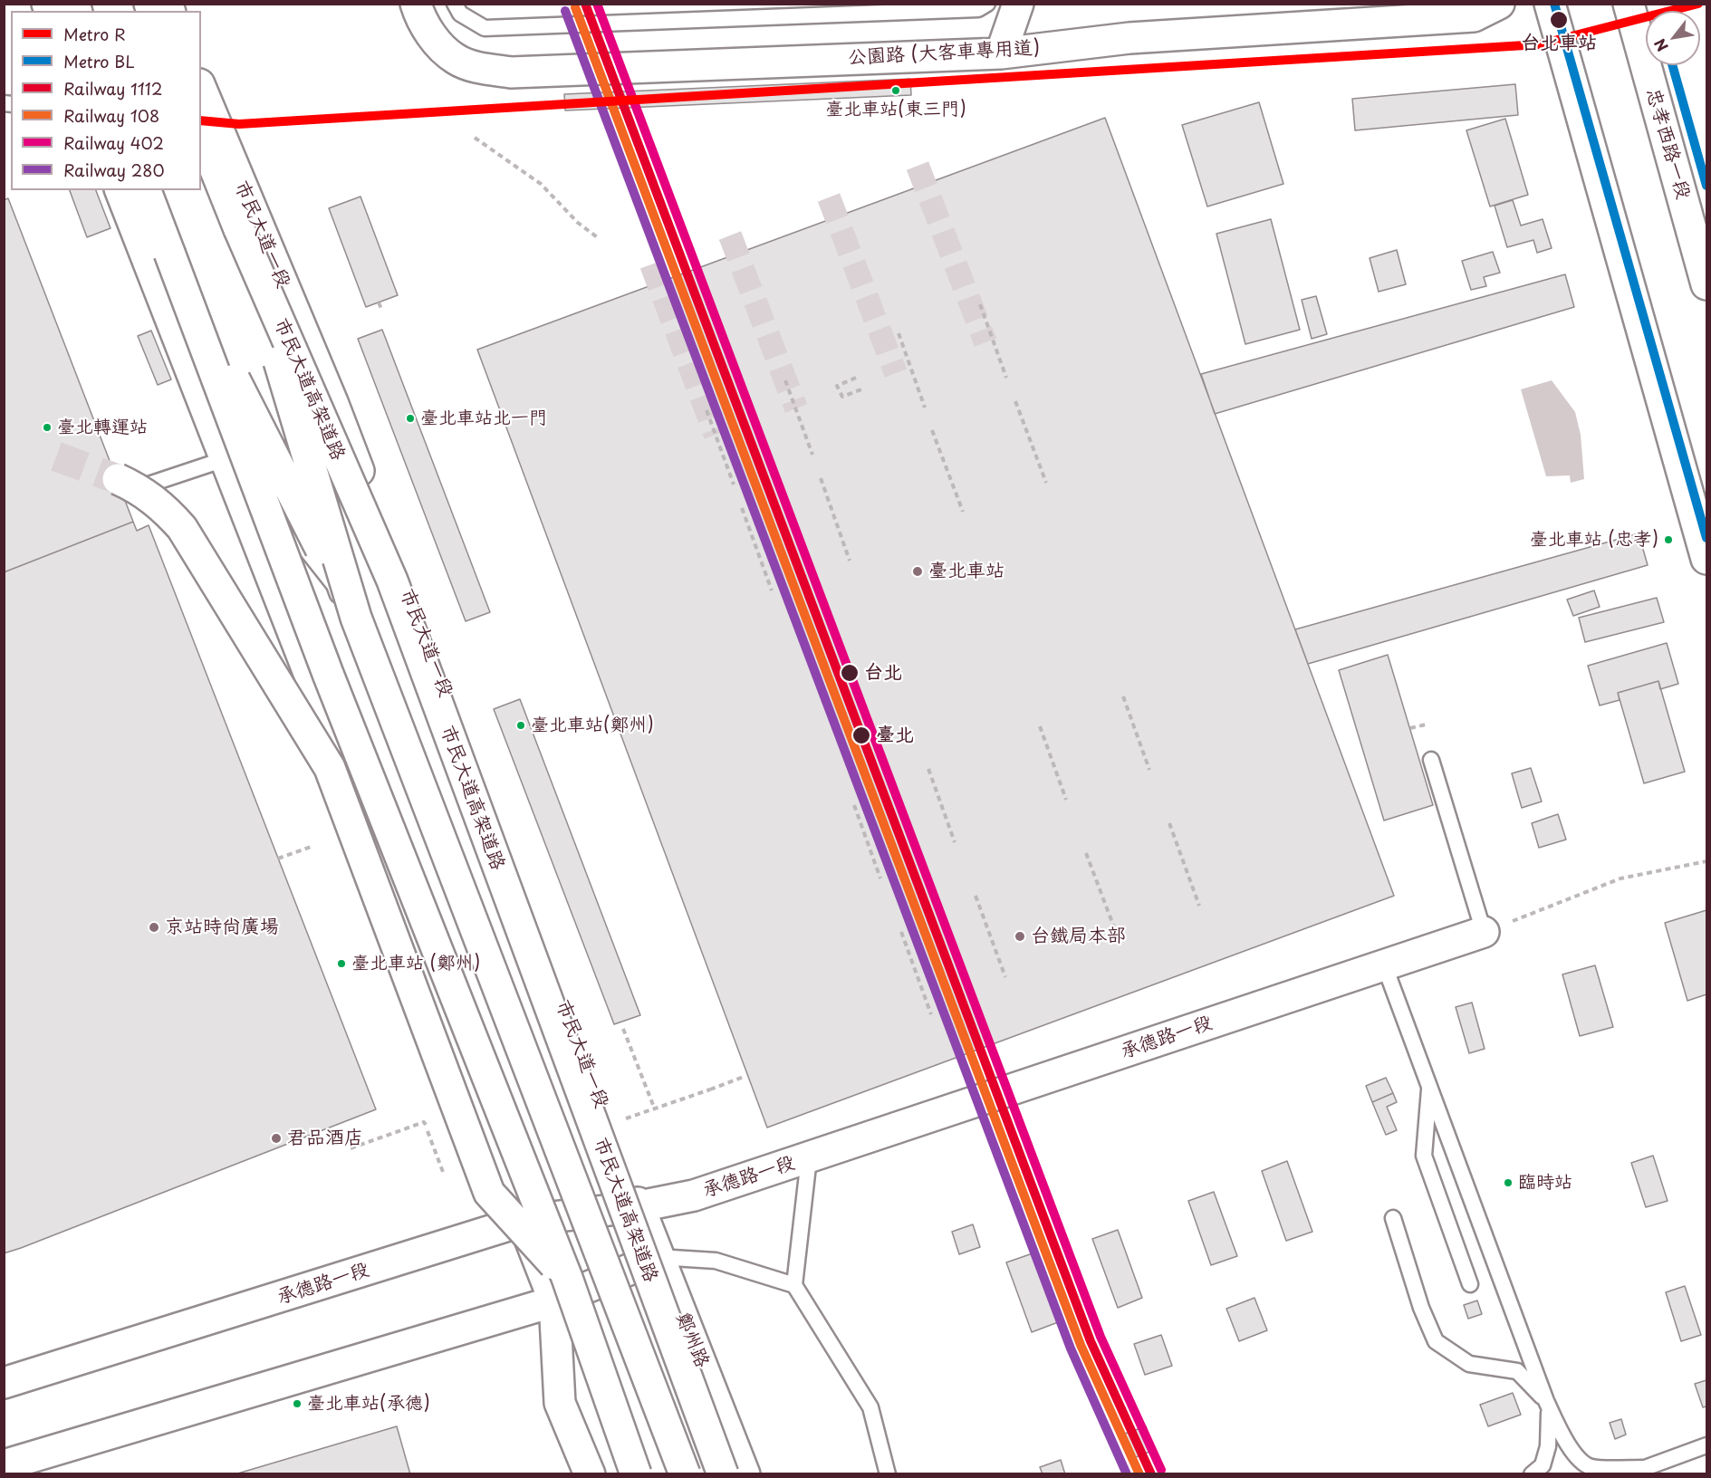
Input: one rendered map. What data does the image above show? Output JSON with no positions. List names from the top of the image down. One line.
{"streets":{"main road":["公園路 (大客車專用道)","忠孝西路一段","市民大道一段","市民大道高架道路","承德路一段","鄭州路"]},"crossings":[["市民大道一段","市民大道高架道路"],["市民大道一段","承德路一段"],["市民大道一段","鄭州路"],["承德路一段","鄭州路"]],"places":["台北車站","臺北車站(東三門)","臺北車站北一門","臺北轉運站","臺北車站 (忠孝)","臺北車站","台北","臺北車站(鄭州)","臺北","京站時尚廣場","台鐵局本部","臺北車站 (鄭州)","君品酒店","臨時站","臺北車站(承德)"],"lines":["metro line R","metro line BL","rail line 1112","rail line 402","rail line 108","rail line 280"],"legend":["Metro R","Metro BL","Railway 1112","Railway 108","Railway 402","Railway 280"],"north":"bottom left"}
